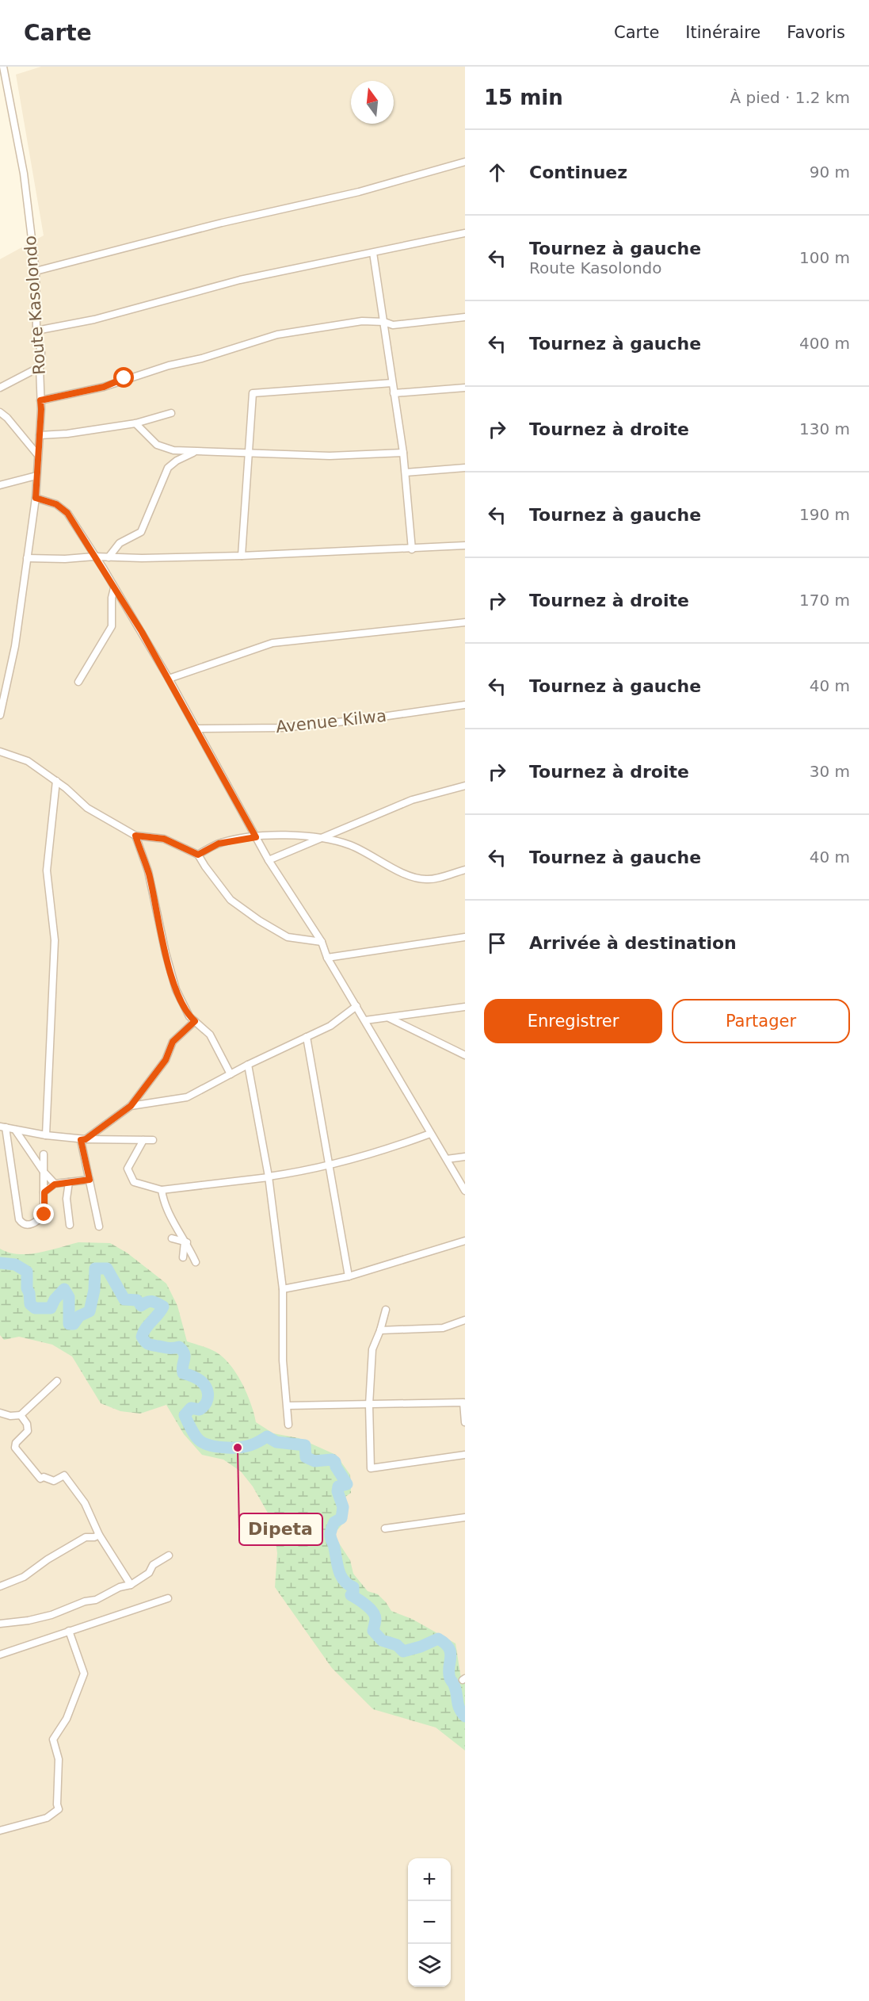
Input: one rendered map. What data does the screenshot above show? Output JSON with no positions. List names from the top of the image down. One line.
{"streets":{"street":["Route Kasolondo","Avenue Kilwa"]},"places":["Dipeta"],"north":"top","page":{"header":"Carte","nav":["Carte","Itinéraire","Favoris"],"heading":["15 min","À pied · 1.2 km"],"list":[["Continuez","90 m"],["Tournez à gauche","Route Kasolondo","100 m"],["Tournez à gauche","400 m"],["Tournez à droite","130 m"],["Tournez à gauche","190 m"],["Tournez à droite","170 m"],["Tournez à gauche","40 m"],["Tournez à droite","30 m"],["Tournez à gauche","40 m"],"Arrivée à destination"],"buttons":["Enregistrer","Partager"],"map_buttons":["+","−"]}}
